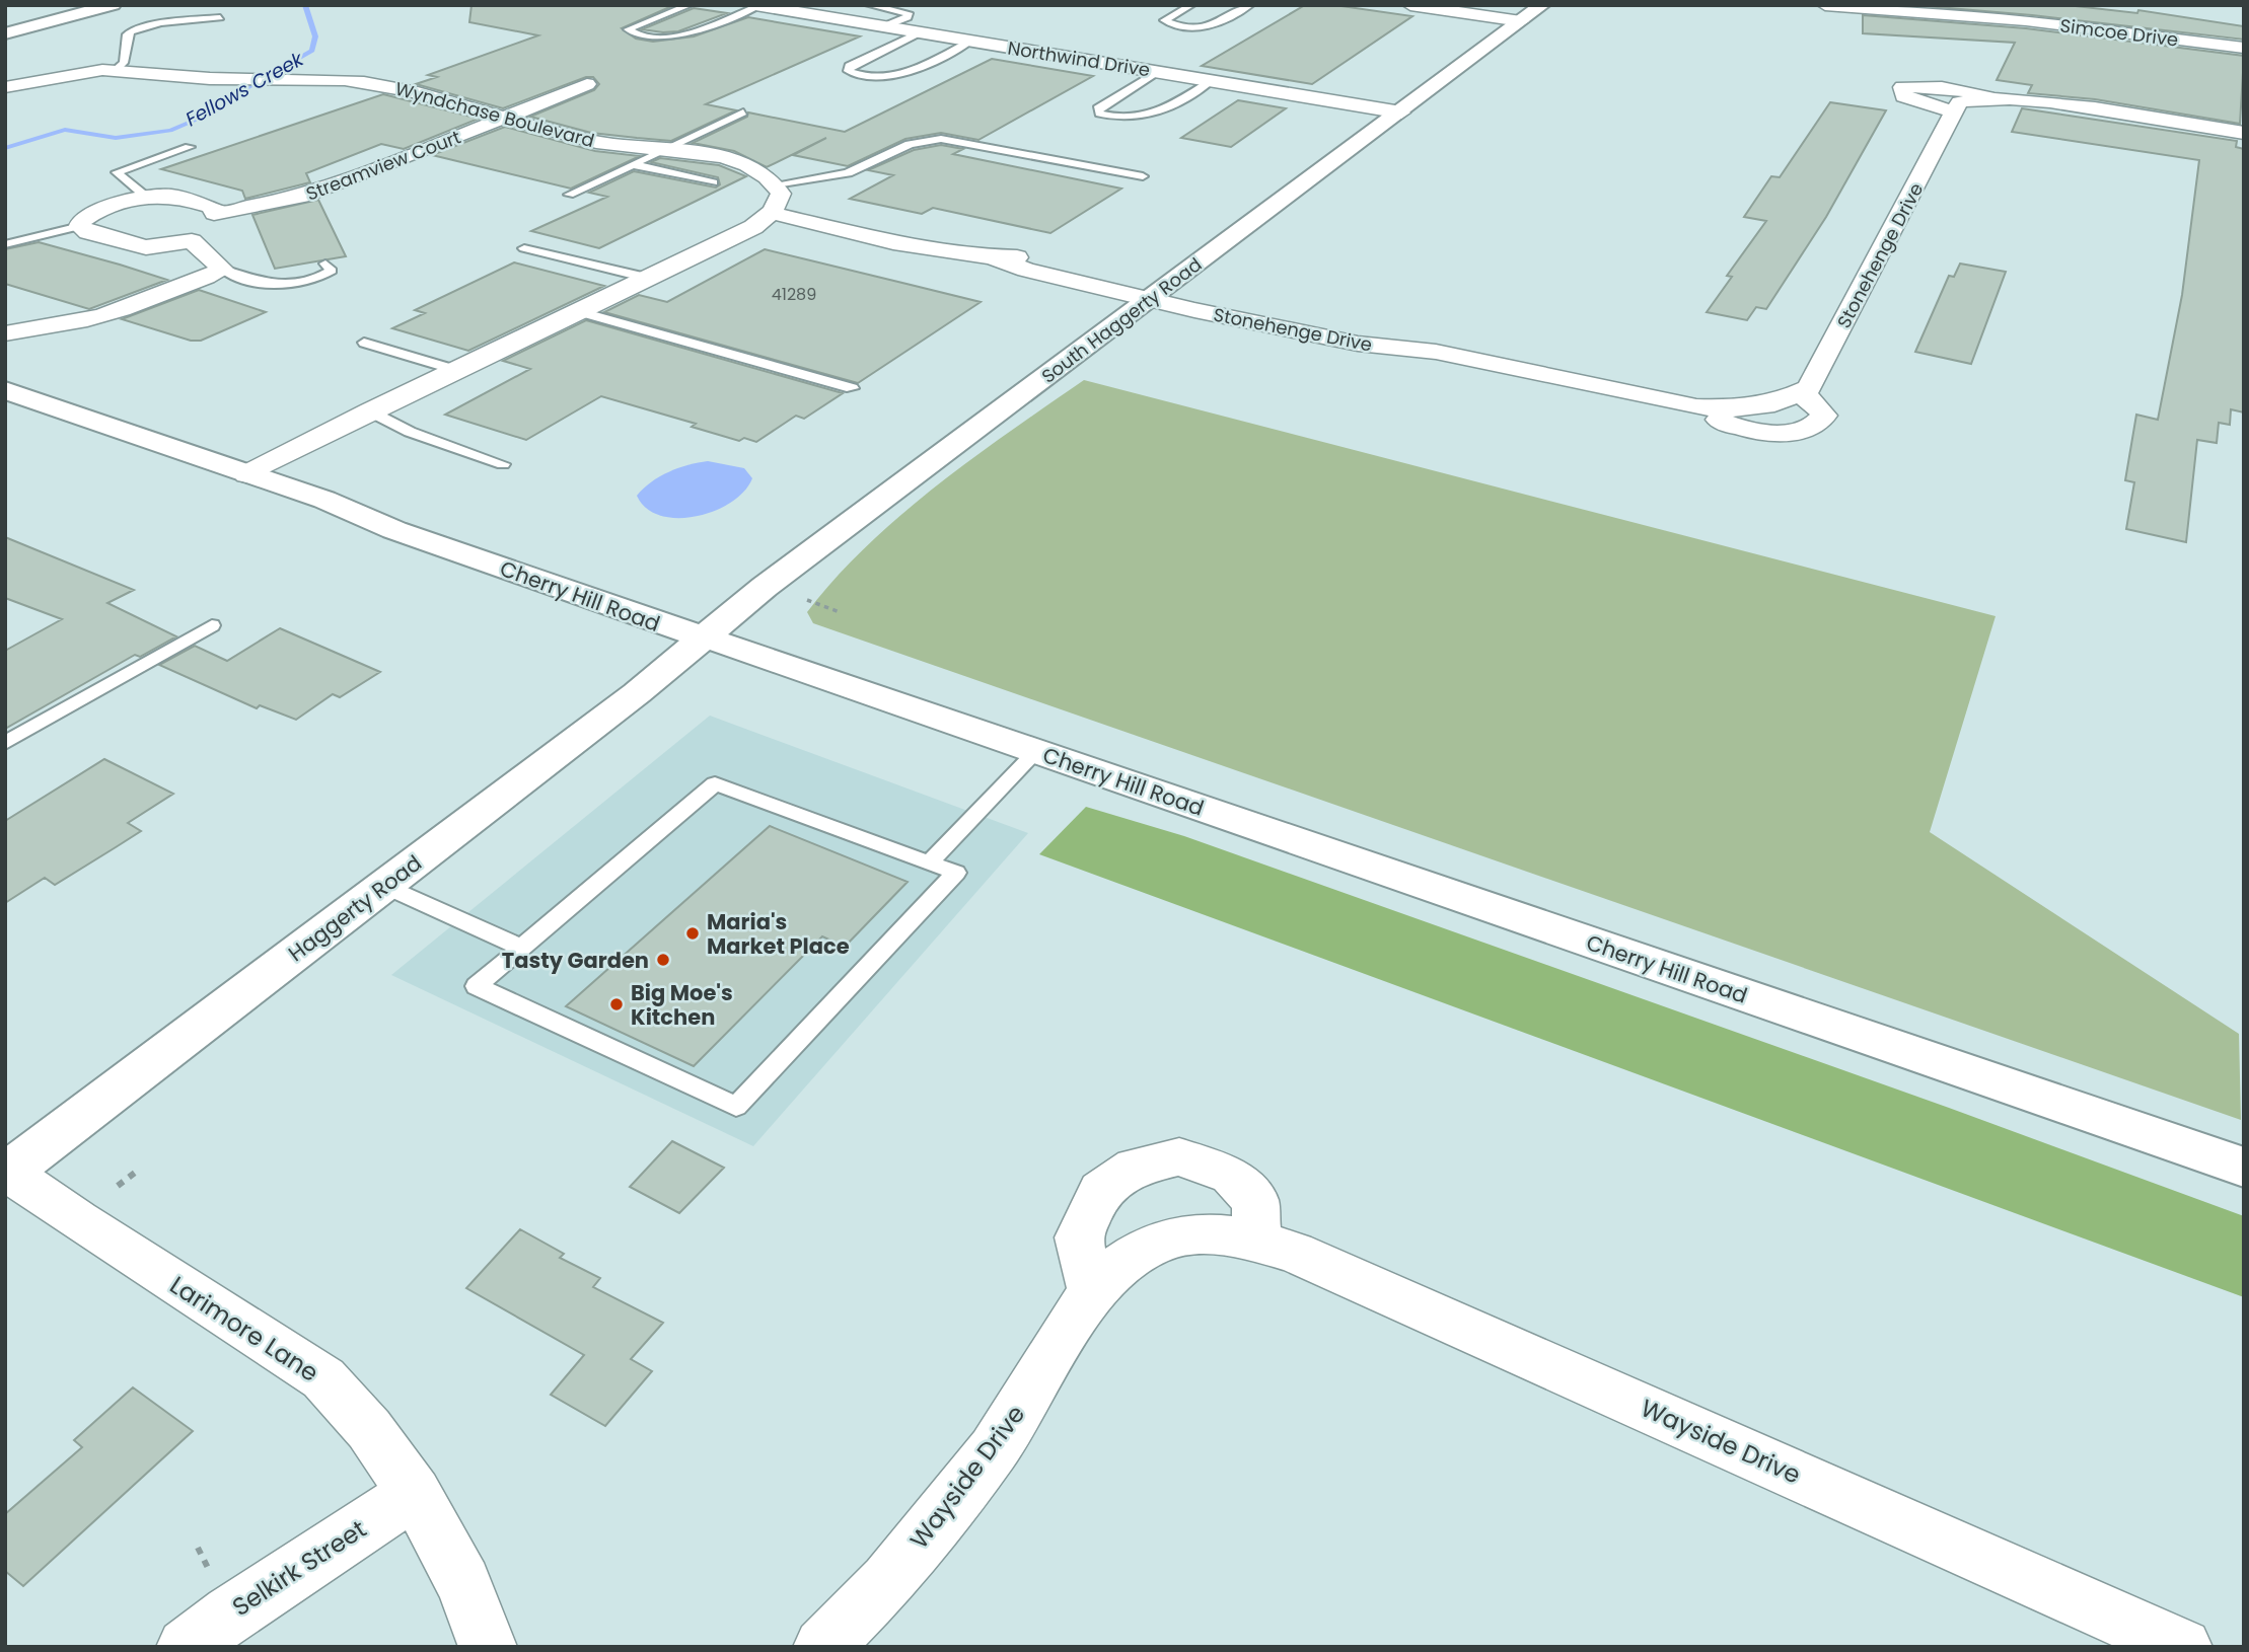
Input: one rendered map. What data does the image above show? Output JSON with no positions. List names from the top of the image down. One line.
{"streets":{"main road":["South Haggerty Road","Cherry Hill Road","Haggerty Road"],"street":["Simcoe Drive","Northwind Drive","Wyndchase Boulevard","Streamview Court","Stonehenge Drive","Larimore Lane","Wayside Drive","Selkirk Street"]},"crossings":[["Northwind Drive","South Haggerty Road"],["Wyndchase Boulevard","Streamview Court"],["Stonehenge Drive","South Haggerty Road"],["South Haggerty Road","Cherry Hill Road"],["South Haggerty Road","Haggerty Road"],["Cherry Hill Road","Haggerty Road"],["Haggerty Road","Larimore Lane"],["Larimore Lane","Selkirk Street"]],"water":["Fellows Creek"],"places":["Maria's Market Place","Tasty Garden","Big Moe's Kitchen"],"house_numbers":["41289"]}
